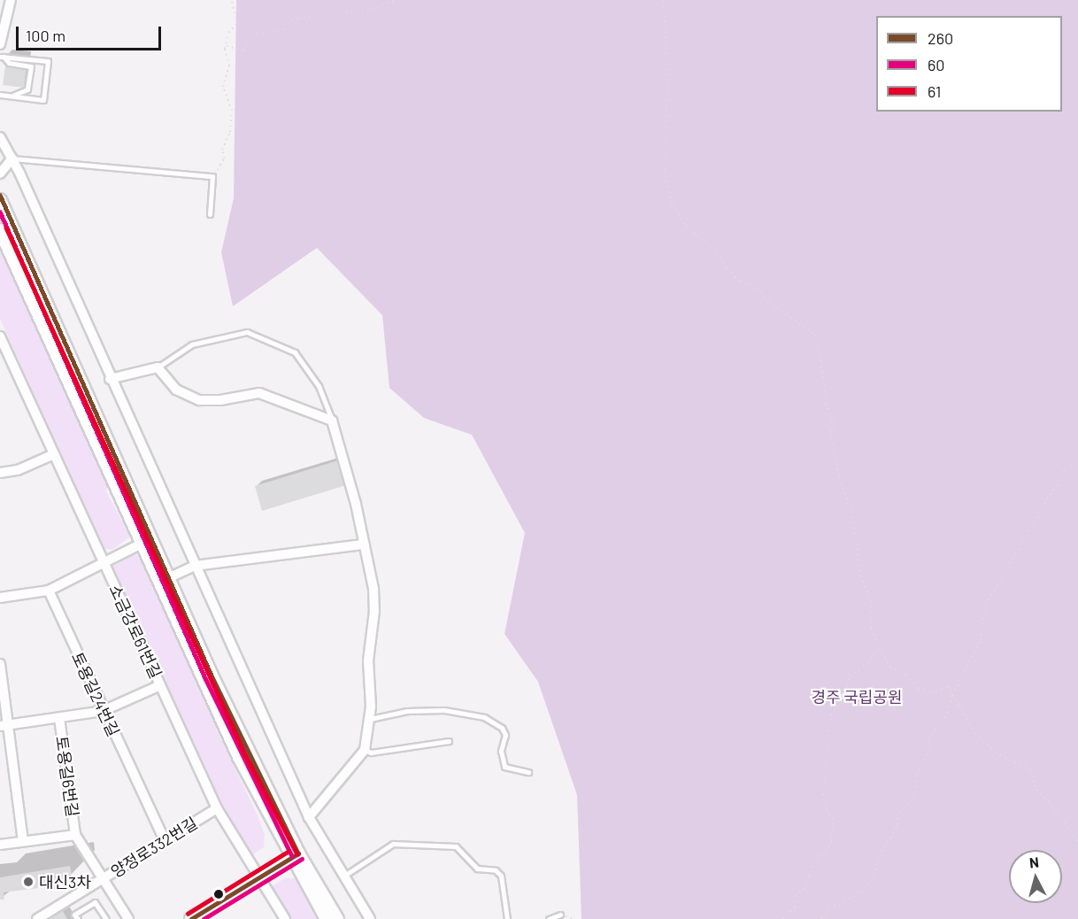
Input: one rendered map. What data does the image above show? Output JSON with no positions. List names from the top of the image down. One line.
{"streets":{"street":["소금강로61번길","토용길24번길","토용길6번길","양정로332번길"]},"crossings":[["소금강로61번길","양정로332번길"],["토용길24번길","양정로332번길"],["토용길6번길","양정로332번길"]],"parks":["경주 국립공원"],"places":["대신3차"],"lines":["transit line 260","transit line 60","transit line 61"],"legend":["260","60","61"],"scale_bar":"100 m","north":"top"}
